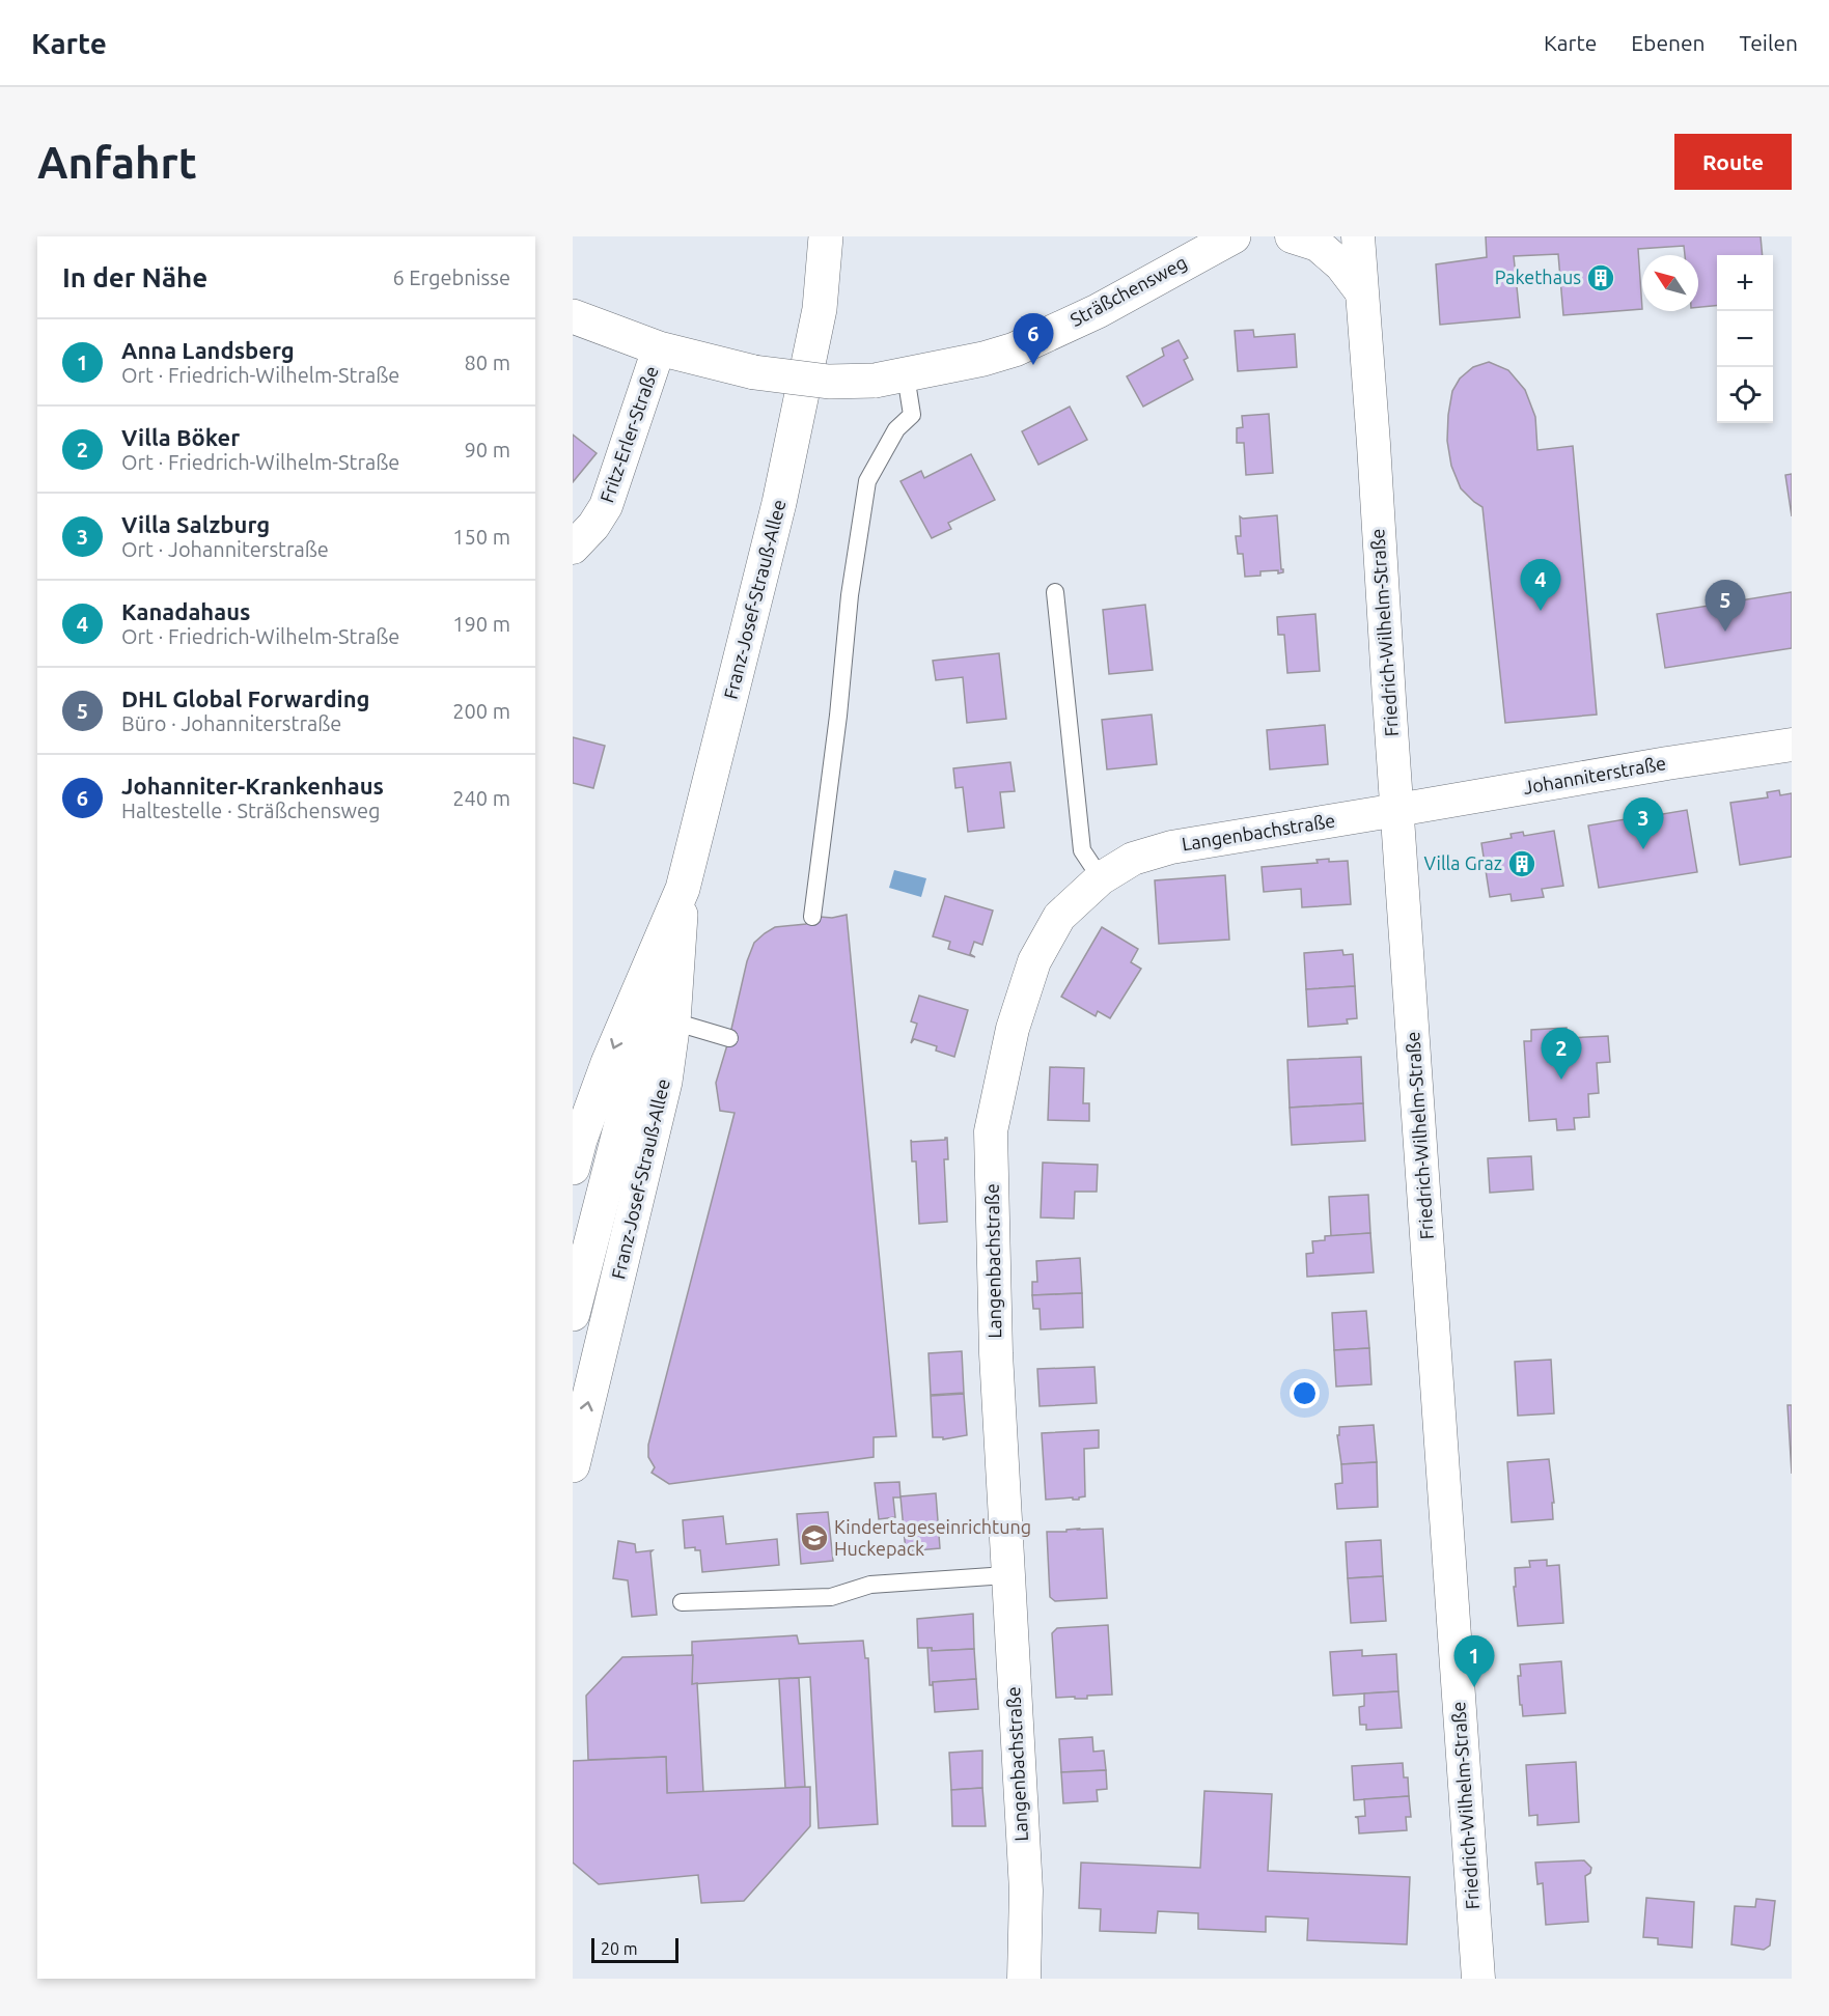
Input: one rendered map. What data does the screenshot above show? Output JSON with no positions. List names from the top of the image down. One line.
{"streets":{"main road":["Sträßchensweg","Franz-Josef-Strauß-Allee"],"street":["Fritz-Erler-Straße","Friedrich-Wilhelm-Straße","Johanniterstraße","Langenbachstraße"]},"crossings":[["Sträßchensweg","Fritz-Erler-Straße"],["Friedrich-Wilhelm-Straße","Johanniterstraße"],["Friedrich-Wilhelm-Straße","Langenbachstraße"],["Johanniterstraße","Langenbachstraße"]],"places":{"building":["Pakethaus","Villa Graz"],"school or university":["Kindertageseinrichtung Huckepack"]},"scale_bar":"20 m","north":"top left","page":{"header":"Karte","nav":["Karte","Ebenen","Teilen"],"buttons":"Route","title":"Anfahrt","heading":["In der Nähe","6 Ergebnisse"],"map_buttons":["+","−"],"pins":["6","4","5","3","2","1"],"list":[{"mark":"1","name":"Anna Landsberg","note":"Ort · Friedrich-Wilhelm-Straße","value":"80 m"},{"mark":"2","name":"Villa Böker","note":"Ort · Friedrich-Wilhelm-Straße","value":"90 m"},{"mark":"3","name":"Villa Salzburg","note":"Ort · Johanniterstraße","value":"150 m"},{"mark":"4","name":"Kanadahaus","note":"Ort · Friedrich-Wilhelm-Straße","value":"190 m"},{"mark":"5","name":"DHL Global Forwarding","note":"Büro · Johanniterstraße","value":"200 m"},{"mark":"6","name":"Johanniter-Krankenhaus","note":"Haltestelle · Sträßchensweg","value":"240 m"}],"scale":"20 m"}}
